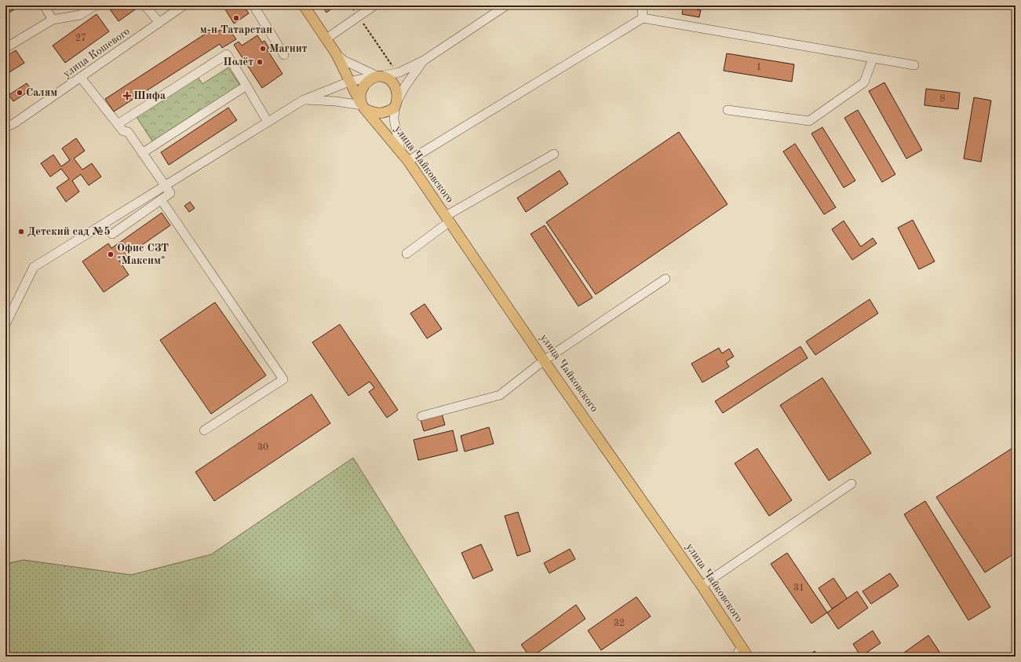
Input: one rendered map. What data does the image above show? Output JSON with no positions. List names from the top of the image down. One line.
{"streets":{"main road":["улица Чайковского"],"street":["улица Кошевого"]},"places":{"other":["м-н Татарстан","Магнит","Полёт","Салям","Детский сад №5","Офис СЗТ \"Максим\""],"health":["Шифа"]},"house_numbers":["27","1","8","30","31","32"]}
